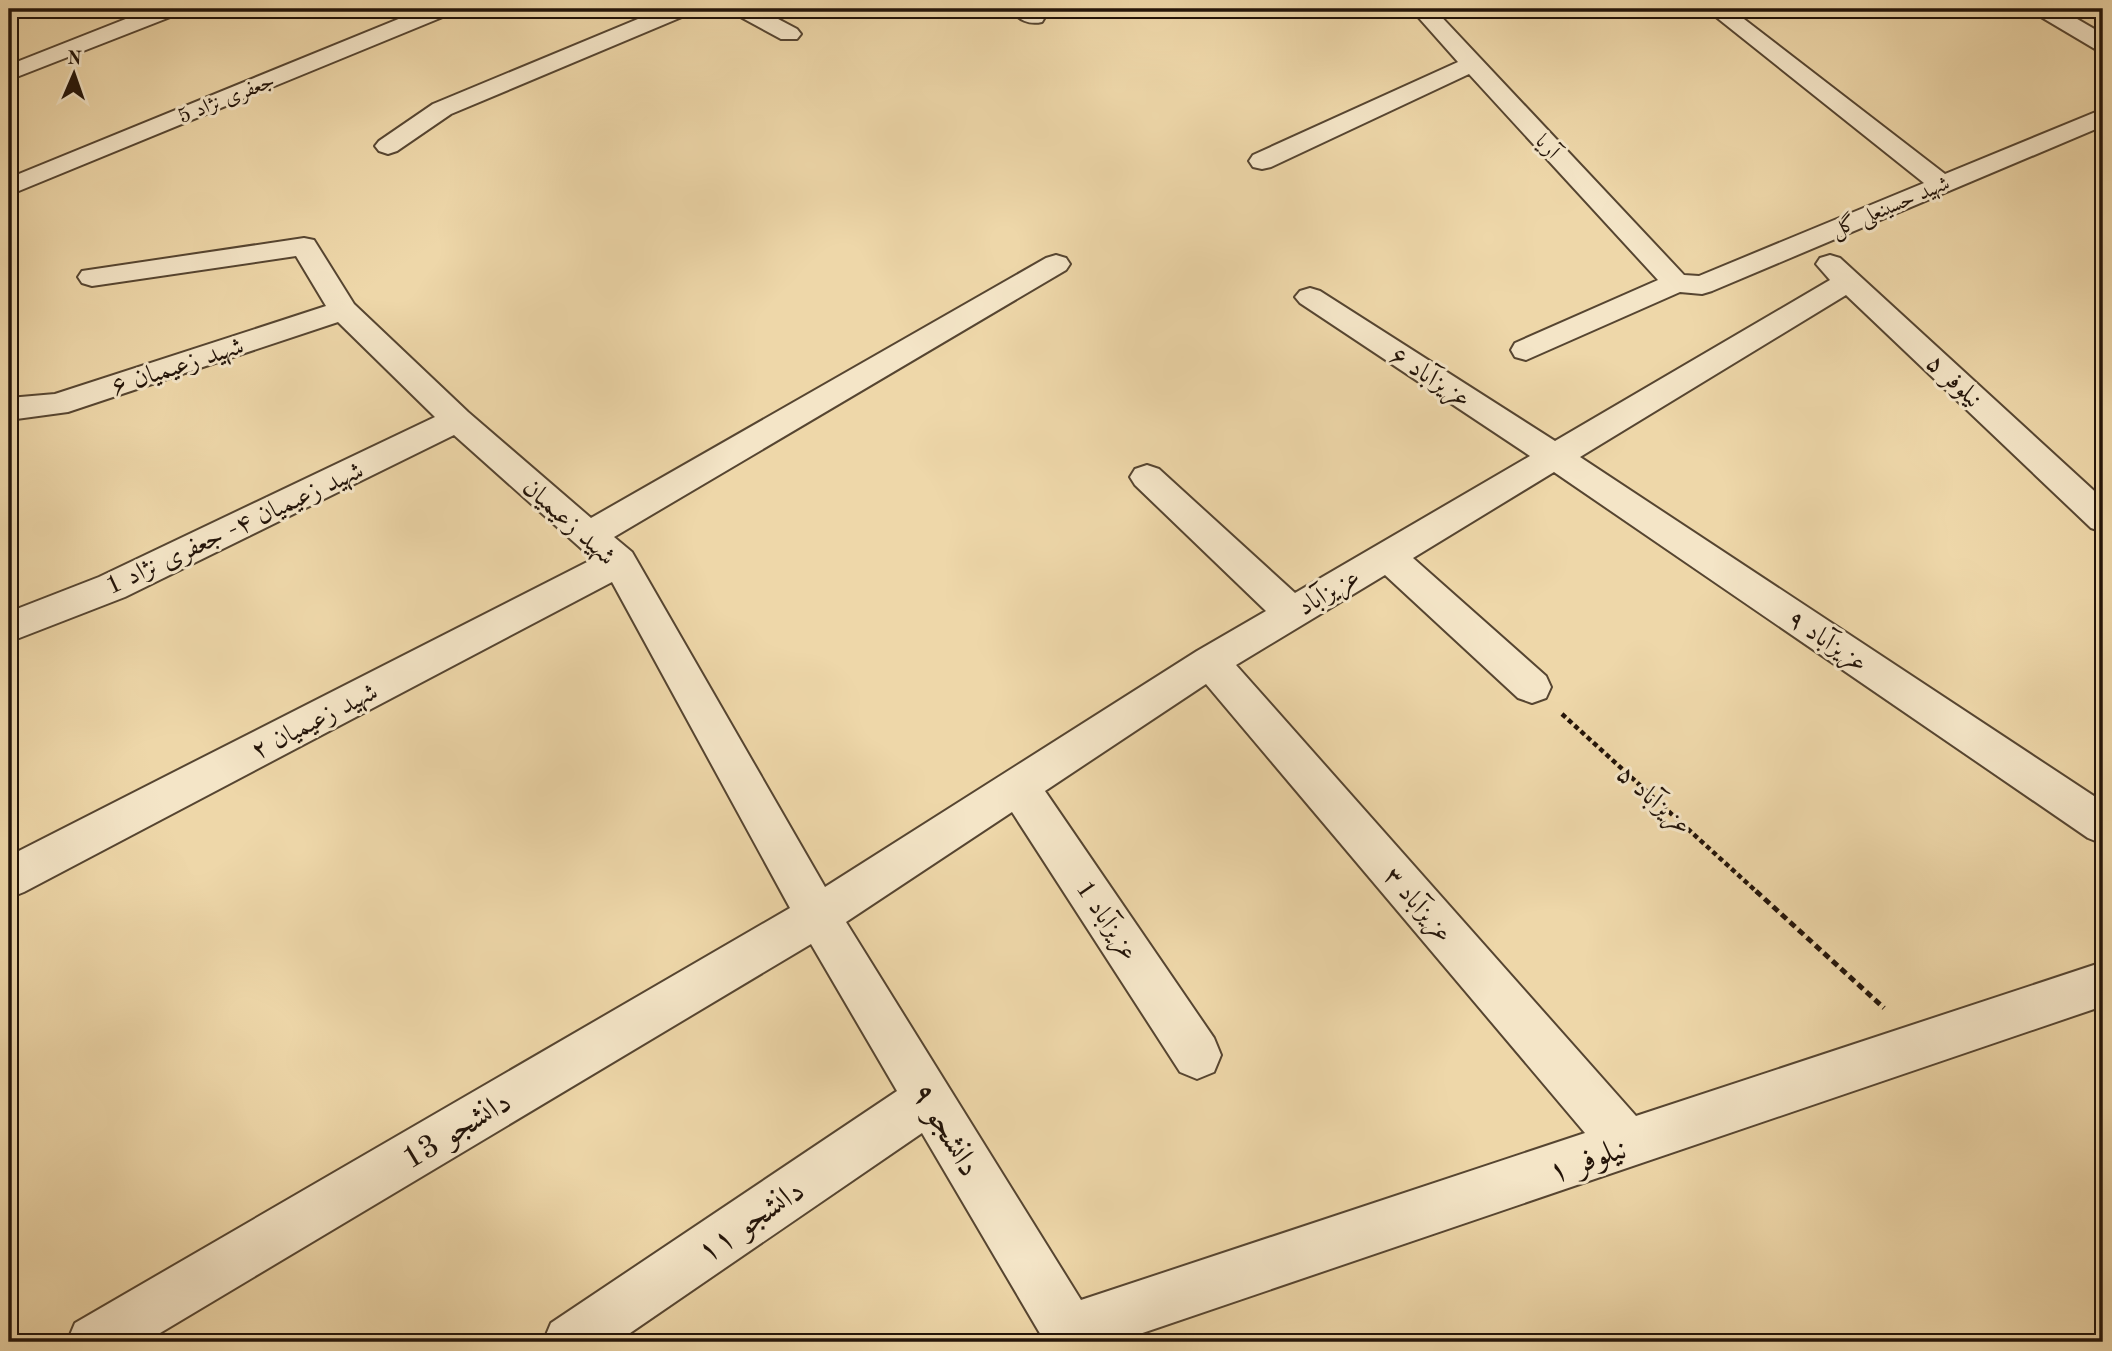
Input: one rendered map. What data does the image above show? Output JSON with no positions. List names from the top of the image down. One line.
{"streets":{"street":["جعفری نژاد 5","آریا","شهید حسینعلی گل","شهید زعیمیان ۶","عزیزآباد ۶","نیلوفر ۵","شهید زعیمیان","شهید زعیمیان ۴- جعفری نژاد 1","عزیزآباد","عزیزآباد ۹","شهید زعیمیان ۲","عزیزآباد ۳","عزیزآباد 1","دانشجو 13","دانشجو ۹","نیلوفر ۱","دانشجو ۱۱"],"path":["عزیزآباد ۵"]},"crossings":[["آریا","شهید حسینعلی گل"],["شهید حسینعلی گل","نیلوفر ۵"],["شهید زعیمیان ۶","شهید زعیمیان"],["عزیزآباد ۶","عزیزآباد"],["عزیزآباد ۶","عزیزآباد ۹"],["نیلوفر ۵","عزیزآباد"],["شهید زعیمیان","شهید زعیمیان ۴- جعفری نژاد 1"],["شهید زعیمیان","عزیزآباد"],["شهید زعیمیان","شهید زعیمیان ۲"],["شهید زعیمیان","دانشجو 13"],["شهید زعیمیان","دانشجو ۹"],["عزیزآباد","عزیزآباد ۹"],["عزیزآباد","عزیزآباد ۳"],["عزیزآباد","عزیزآباد 1"],["عزیزآباد","دانشجو 13"],["عزیزآباد","دانشجو ۹"],["عزیزآباد ۵","نیلوفر ۱"],["عزیزآباد ۳","نیلوفر ۱"],["دانشجو 13","دانشجو ۹"],["دانشجو ۹","نیلوفر ۱"],["دانشجو ۹","دانشجو ۱۱"]],"north":"top"}
